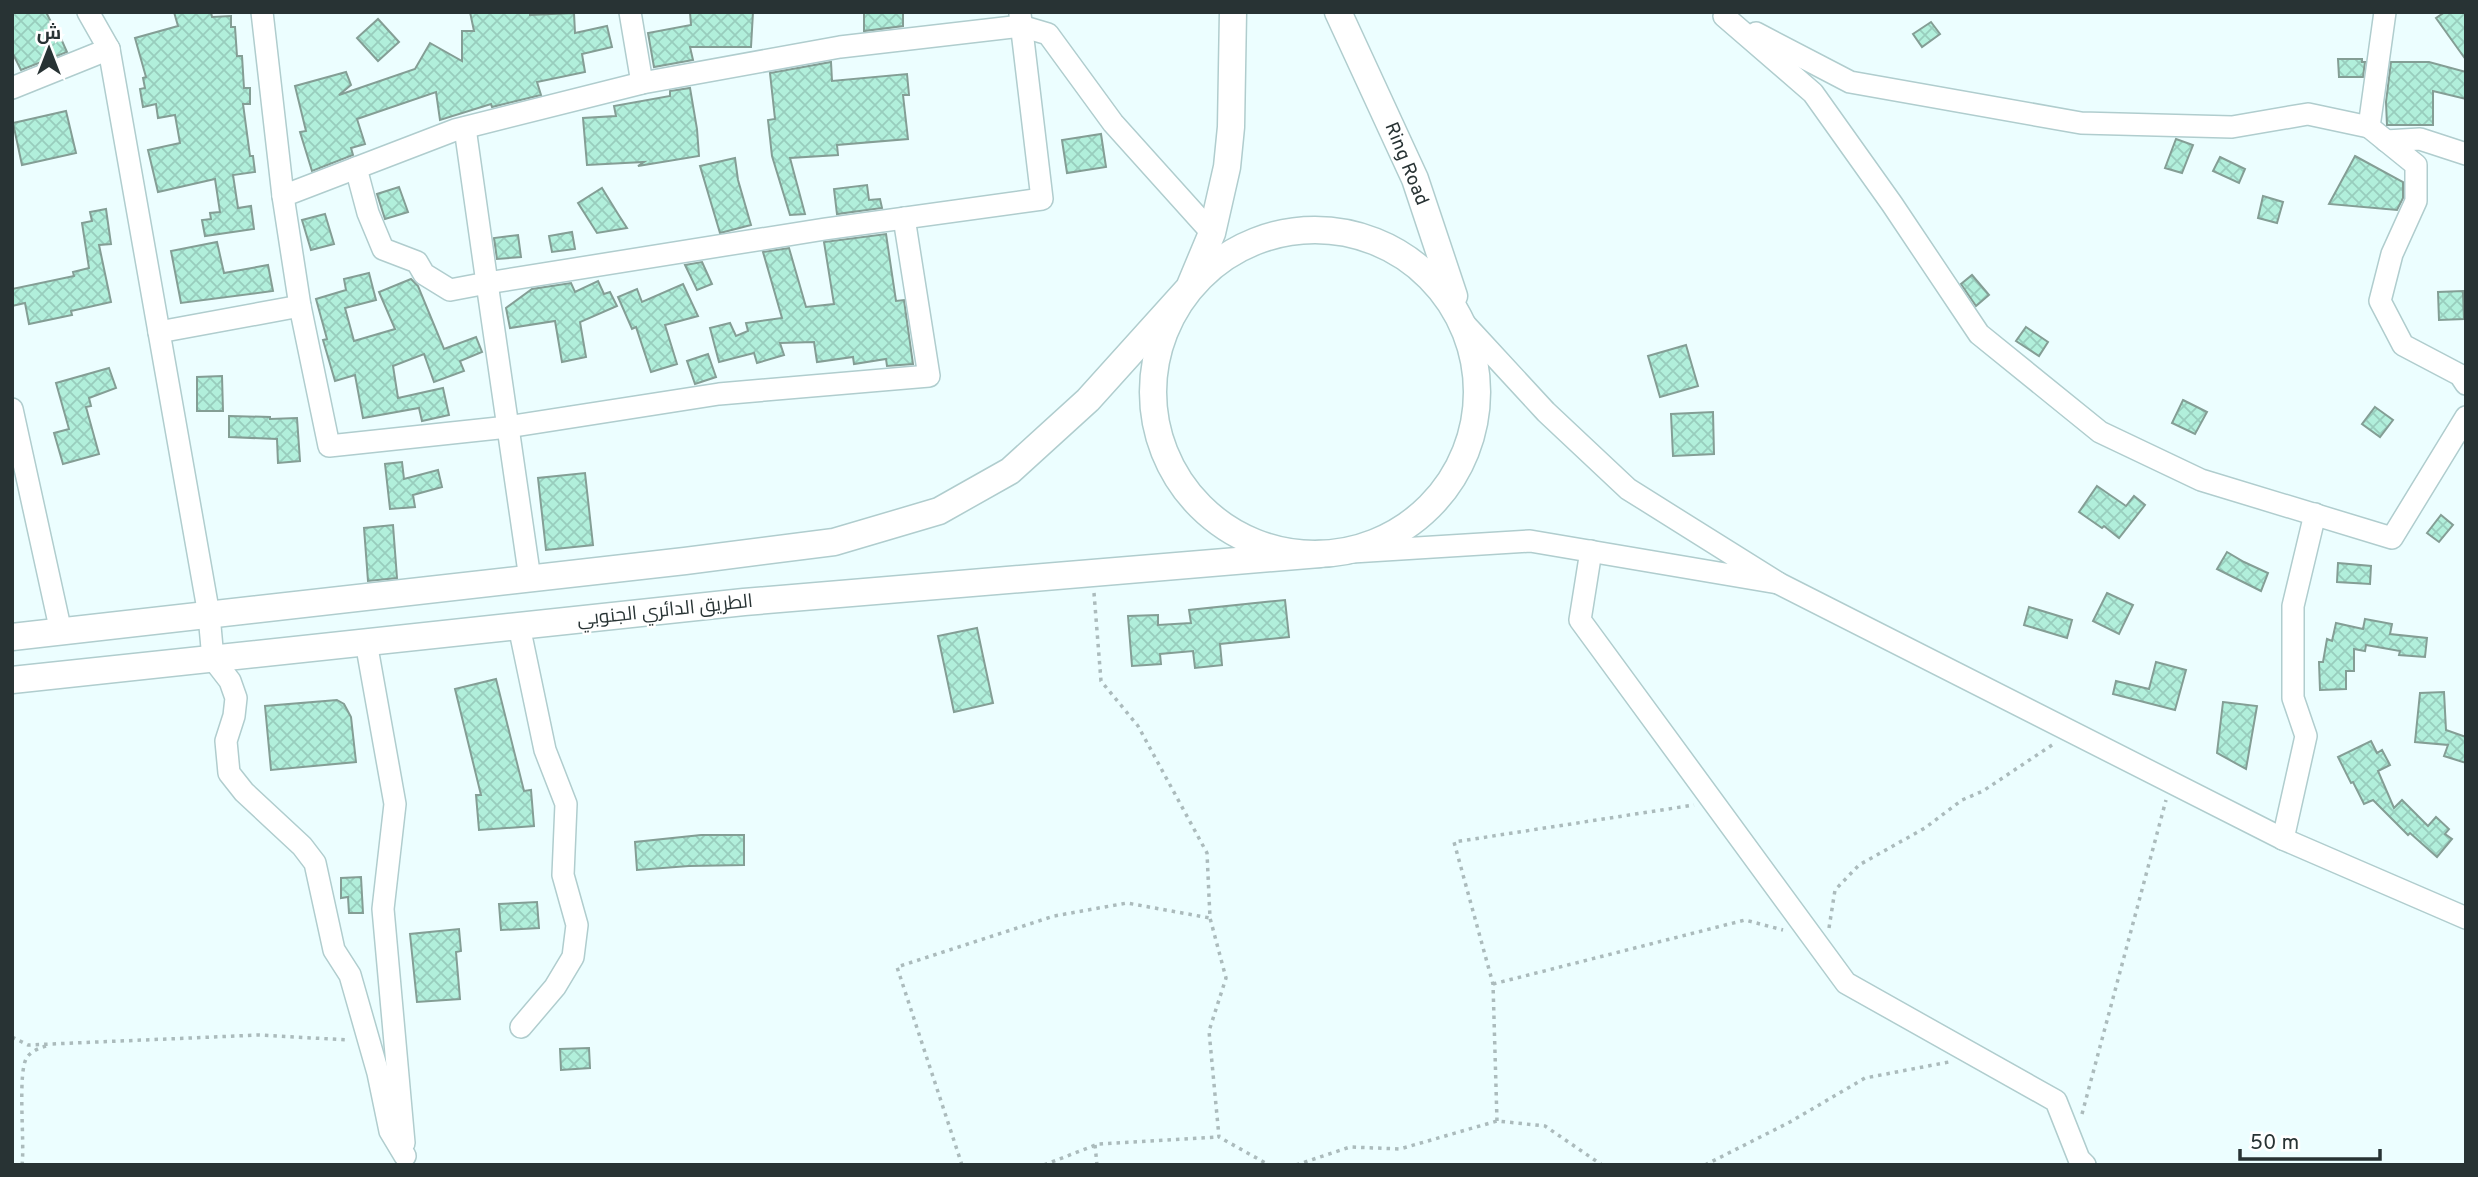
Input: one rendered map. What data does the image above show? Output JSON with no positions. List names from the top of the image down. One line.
{"streets":{"main road":["Ring Road","الطريق الدائري الجنوبي"]},"crossings":[["Ring Road","الطريق الدائري الجنوبي"]],"scale_bar":"50 m","north":"top"}
